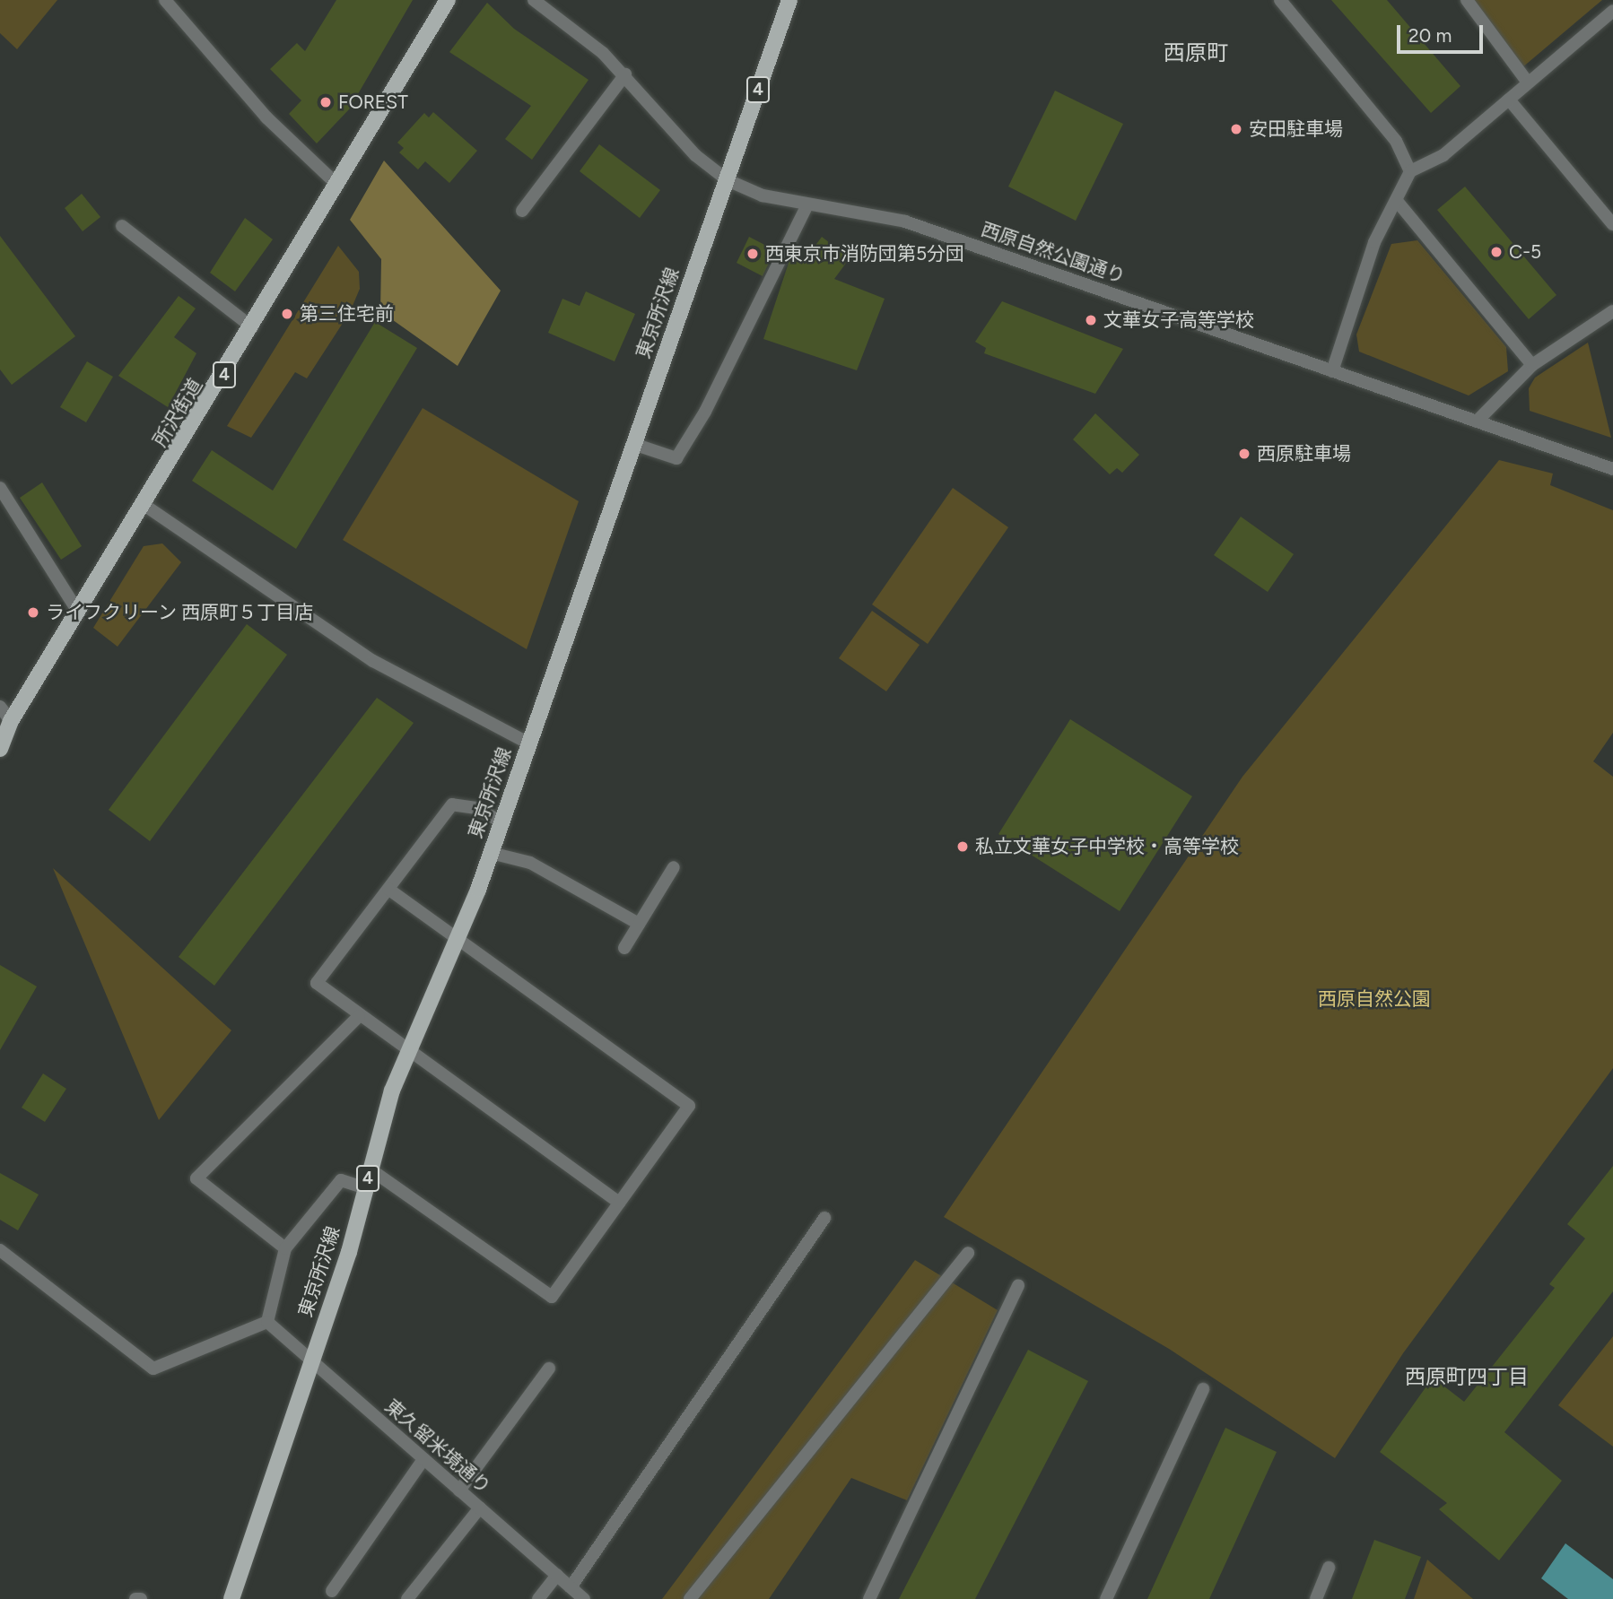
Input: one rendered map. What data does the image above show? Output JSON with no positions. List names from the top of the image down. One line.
{"streets":{"main road":["4","東京所沢線","所沢街道"],"street":["西原自然公園通り","東久留米境通り"]},"crossings":[["西原自然公園通り","東京所沢線"],["東京所沢線","東久留米境通り"]],"districts":["西原町","西原町四丁目"],"parks":["西原自然公園"],"places":["FOREST","安田駐車場","C-5","西東京市消防団第5分団","第三住宅前","文華女子高等学校","西原駐車場","ライフクリーン 西原町５丁目店","私立文華女子中学校・高等学校"],"scale_bar":"20 m"}
